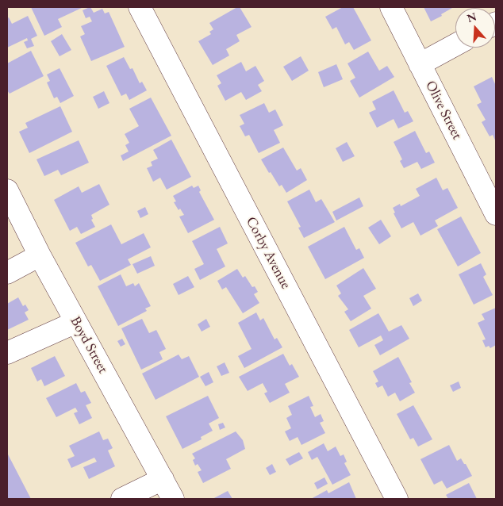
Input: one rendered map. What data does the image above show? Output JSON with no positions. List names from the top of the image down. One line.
{"streets":{"street":["Olive Street","Corby Avenue","Boyd Street"]},"north":"top"}
